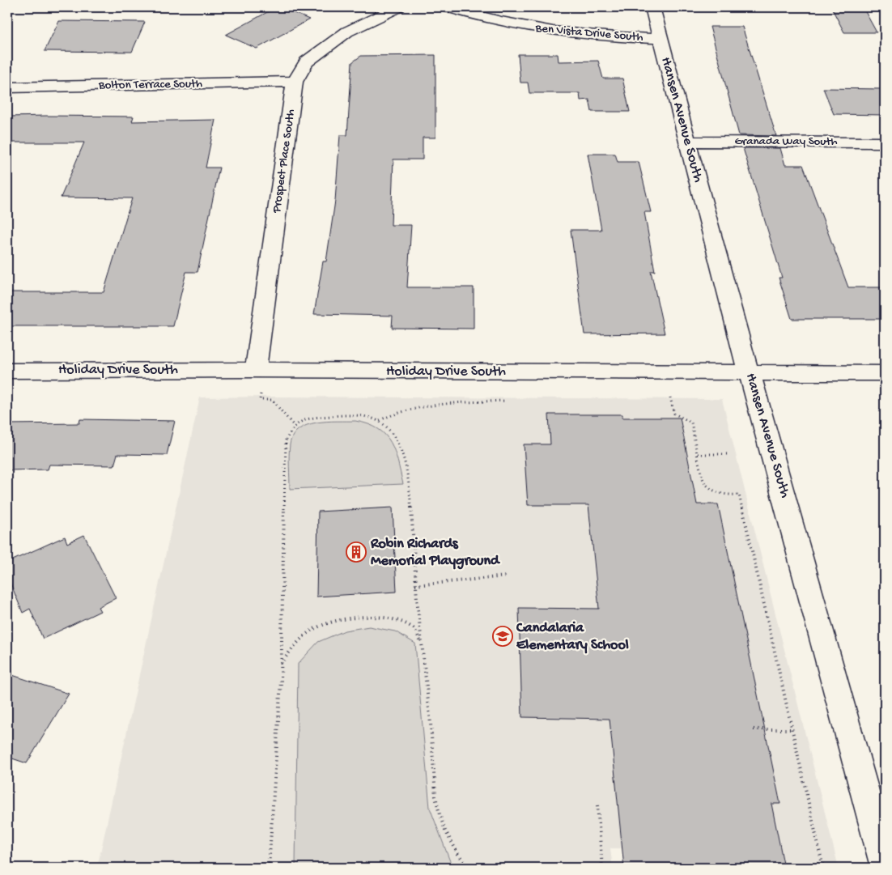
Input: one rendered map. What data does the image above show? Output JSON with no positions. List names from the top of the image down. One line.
{"streets":{"street":["Ben Vista Drive South","Bolton Terrace South","Hansen Avenue South","Granada Way South","Prospect Place South","Holiday Drive South"]},"crossings":[["Ben Vista Drive South","Hansen Avenue South"],["Bolton Terrace South","Prospect Place South"],["Hansen Avenue South","Granada Way South"],["Hansen Avenue South","Holiday Drive South"],["Prospect Place South","Holiday Drive South"]],"places":{"building":["Robin Richards Memorial Playground"],"school or university":["Candalaria Elementary School"]}}
